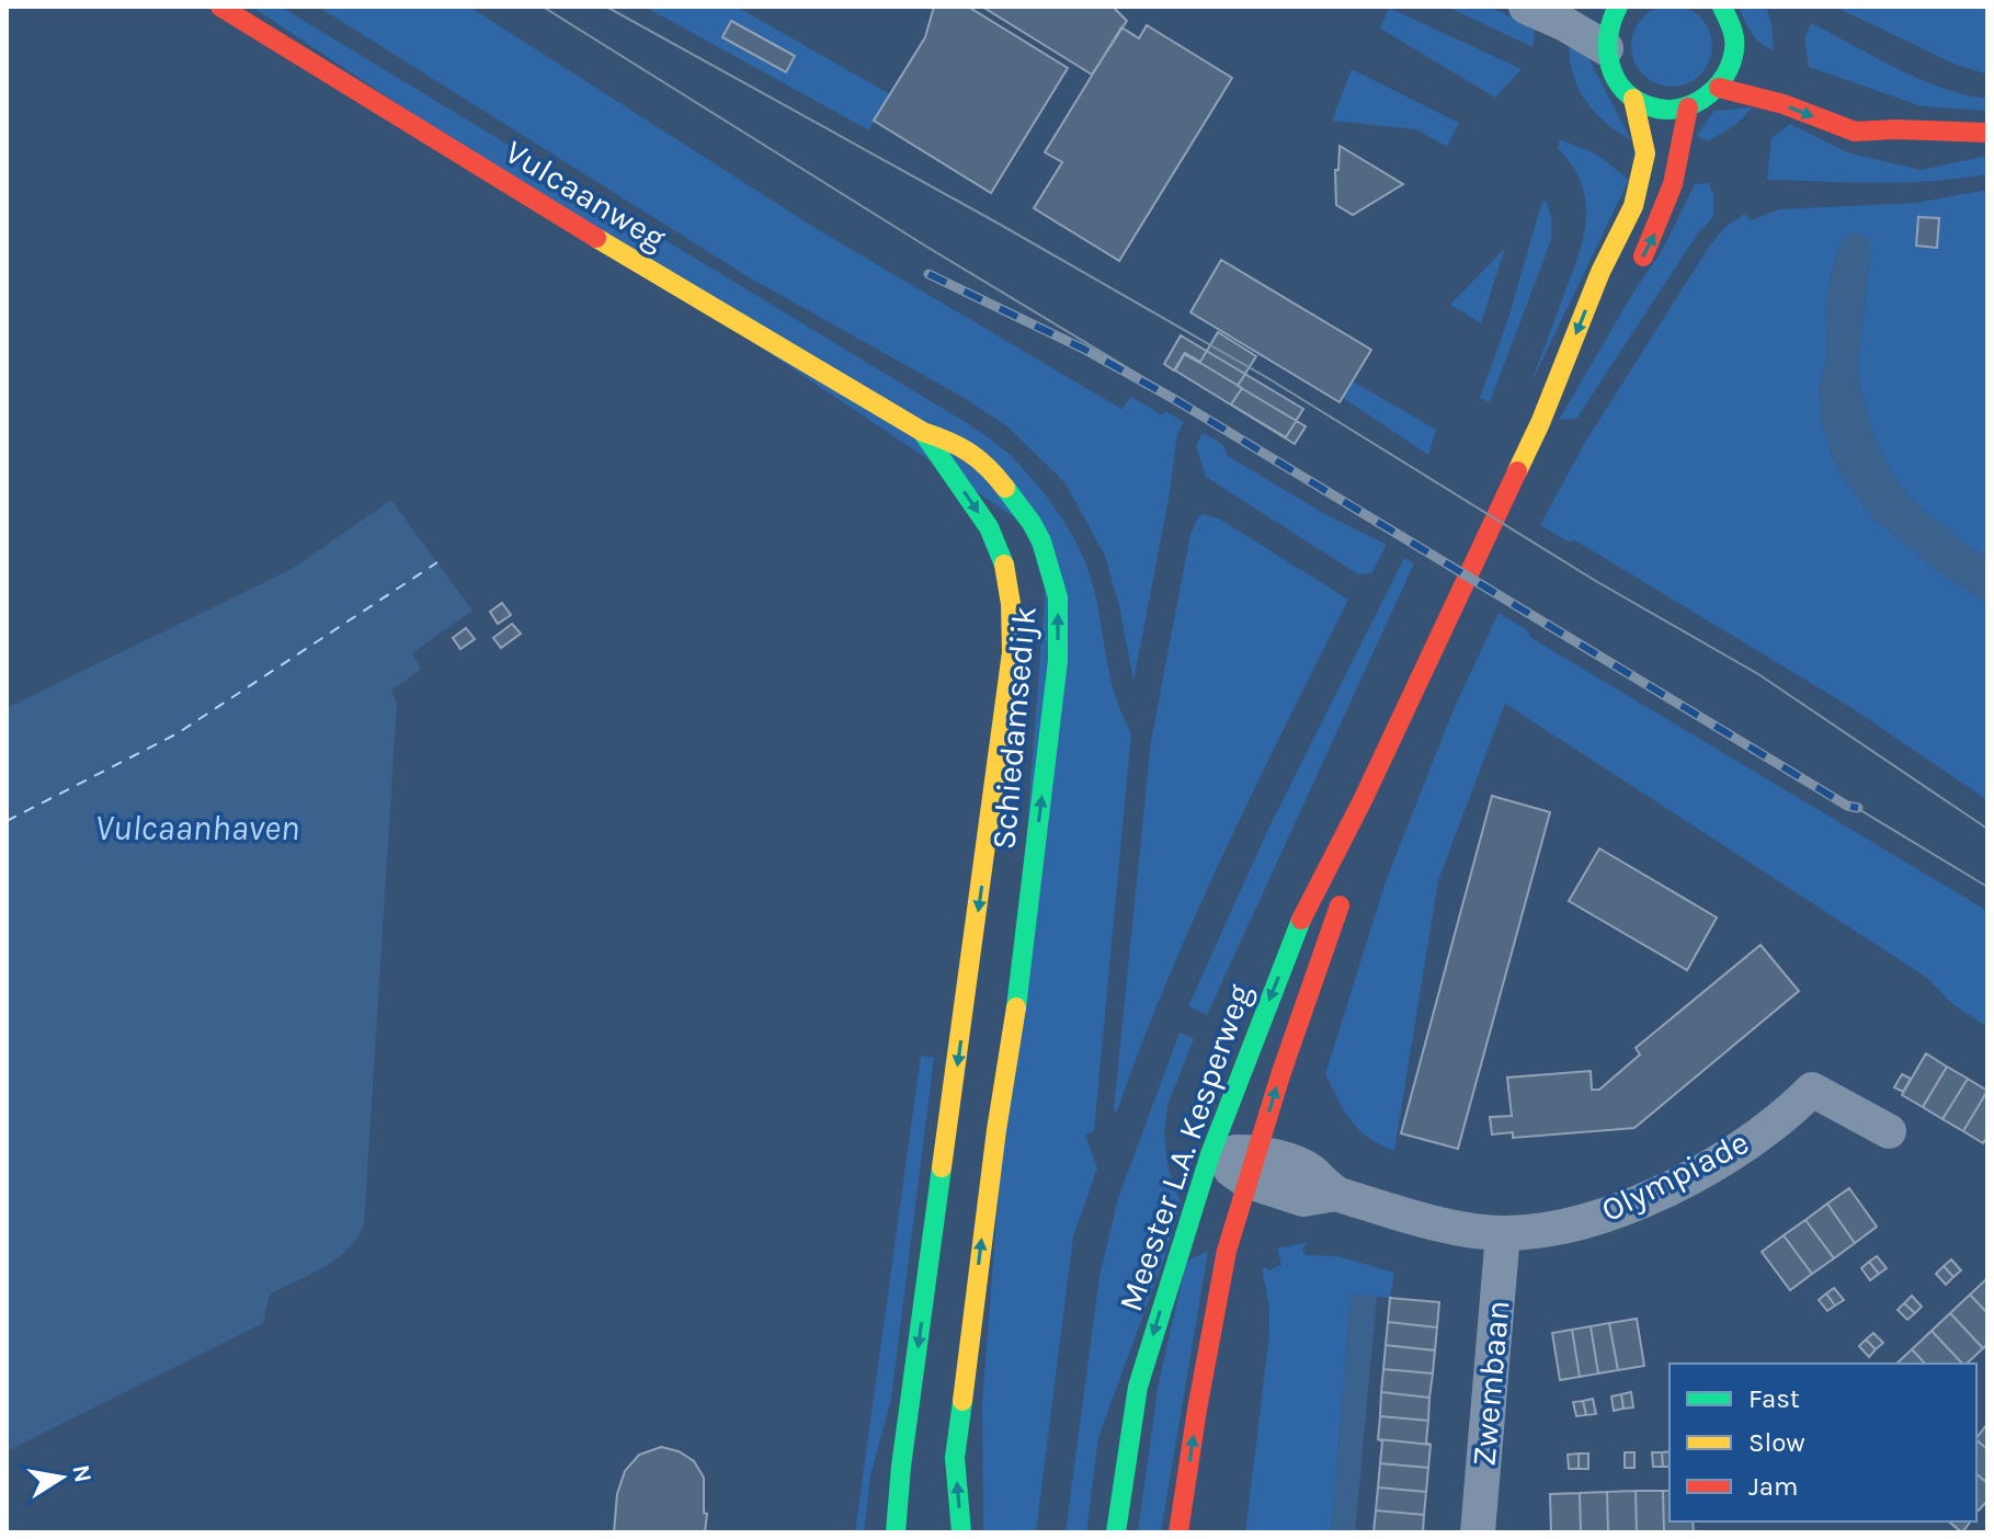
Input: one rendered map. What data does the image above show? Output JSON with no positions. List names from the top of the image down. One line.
{"streets":{"main road":["Vulcaanweg","Schiedamsedijk","Meester L.A. Kesperweg"],"street":["Olympiade","Zwembaan"]},"crossings":[["Vulcaanweg","Schiedamsedijk"],["Meester L.A. Kesperweg","Olympiade"],["Olympiade","Zwembaan"]],"water":["Vulcaanhaven"],"legend":["Fast","Slow","Jam"],"north":"right"}
